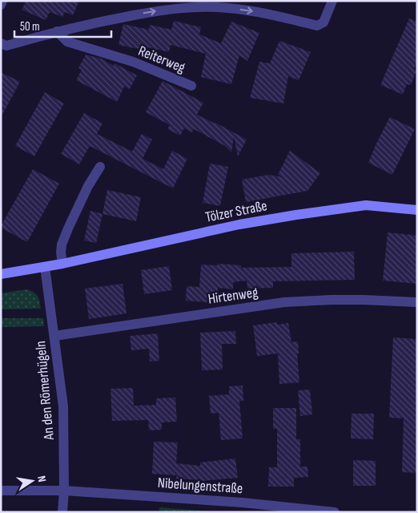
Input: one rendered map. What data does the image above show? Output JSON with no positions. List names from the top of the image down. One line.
{"streets":{"main road":["Tölzer Straße"],"street":["Reiterweg","Hirtenweg","An den Römerhügeln","Nibelungenstraße"]},"crossings":[["Tölzer Straße","An den Römerhügeln"],["Hirtenweg","An den Römerhügeln"],["An den Römerhügeln","Nibelungenstraße"]],"scale_bar":"50 m","north":"right"}
